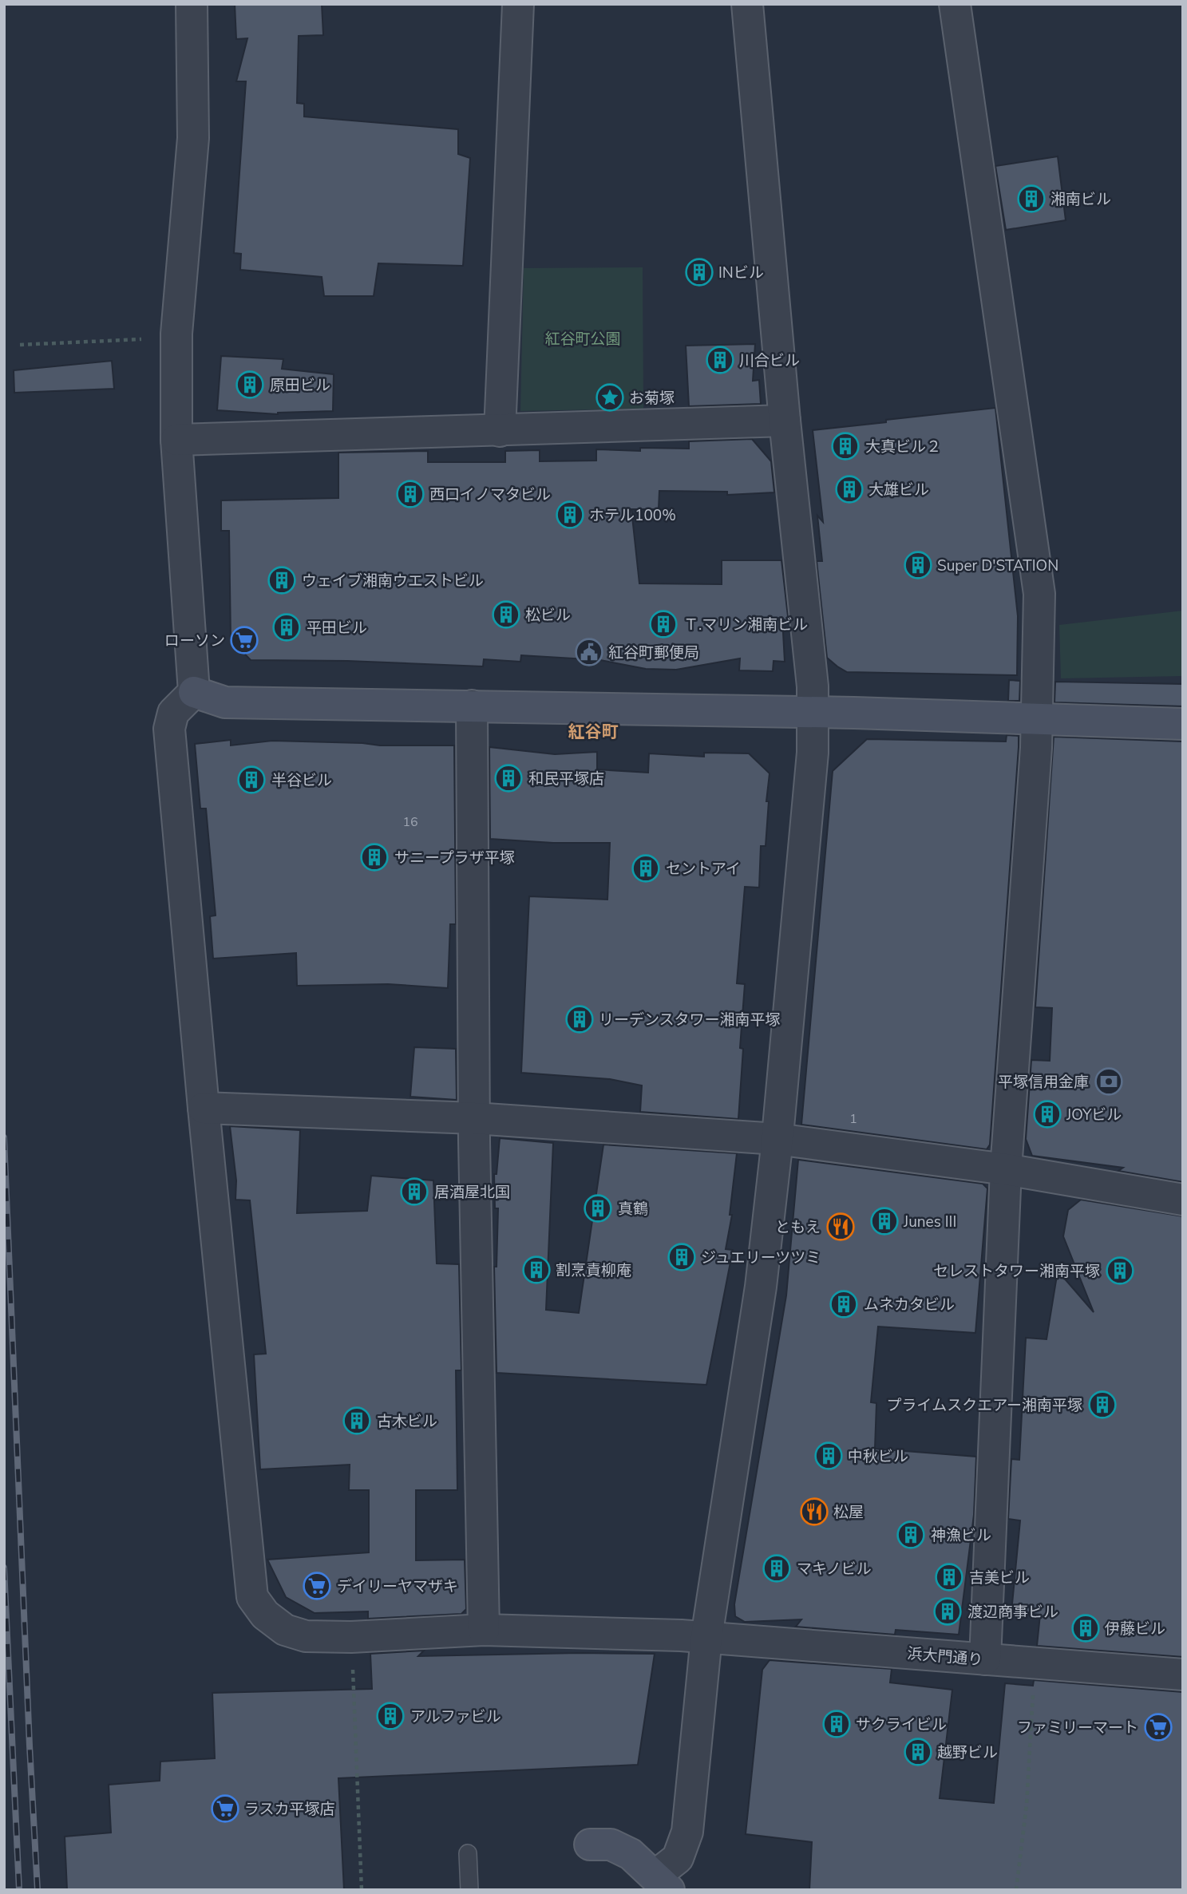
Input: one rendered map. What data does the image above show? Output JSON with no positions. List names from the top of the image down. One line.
{"streets":{"street":["浜大門通り"]},"districts":["紅谷町"],"parks":["紅谷町公園"],"places":{"building":["湘南ビル","INビル","川合ビル","原田ビル","大真ビル２","大雄ビル","西口イノマタビル","ホテル100%","Super D'STATION","ウェイブ湘南ウエストビル","松ビル","Ｔ.マリン湘南ビル","平田ビル","和民平塚店","半谷ビル","サニープラザ平塚","セントアイ","リーデンスタワー湘南平塚","JOYビル","居酒屋北国","真鶴","Junes III","ジュエリーツツミ","割烹責柳庵","セレストタワー湘南平塚","ムネカタビル","プライムスクエアー湘南平塚","古木ビル","中秋ビル","神漁ビル","マキノビル","吉美ビル","渡辺商事ビル","伊藤ビル","アルファビル","サクライビル","越野ビル"],"place":["お菊塚"],"supermarket":["ローソン","デイリーヤマザキ","ファミリーマート","ラスカ平塚店"],"public building":["紅谷町郵便局"],"bank":["平塚信用金庫"],"restaurant":["ともえ","松屋"]},"house_numbers":["16","1"]}
